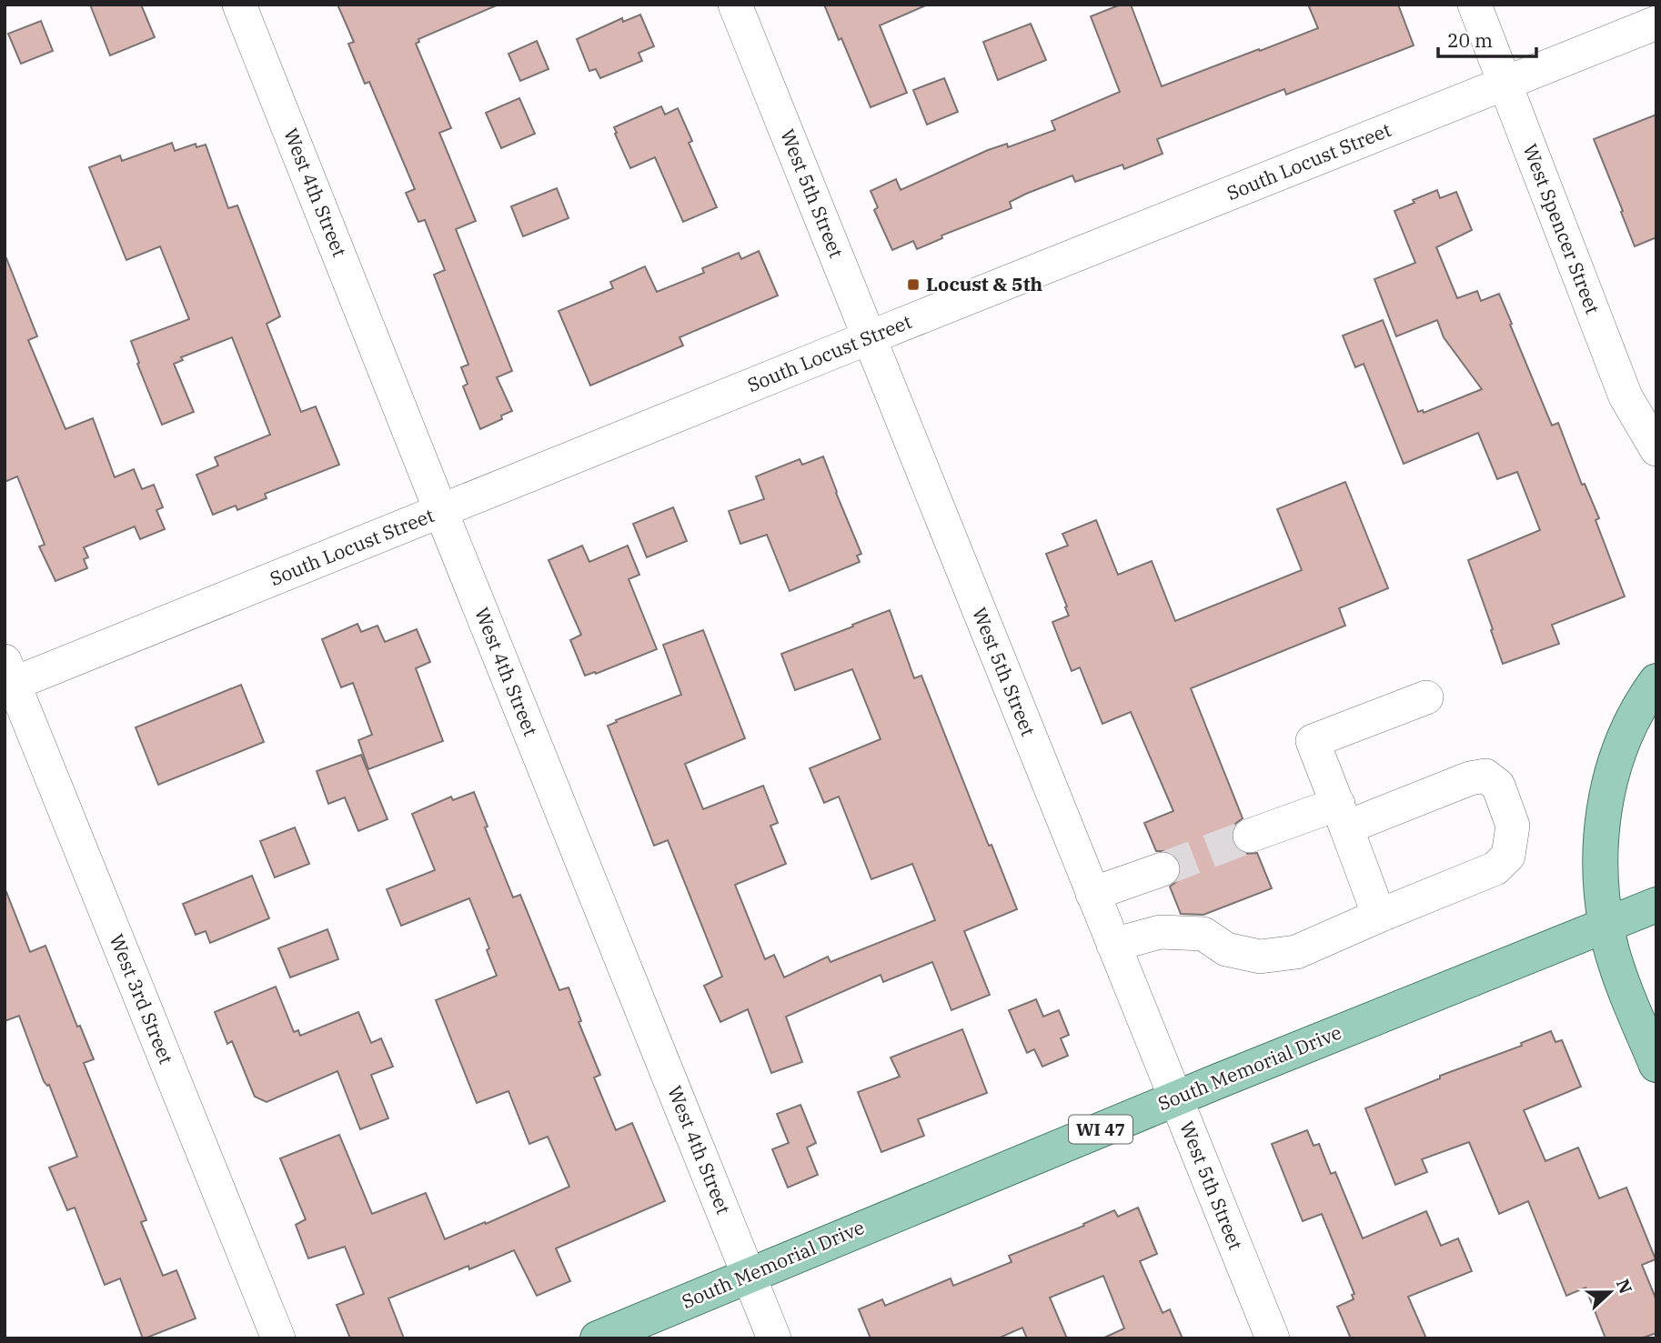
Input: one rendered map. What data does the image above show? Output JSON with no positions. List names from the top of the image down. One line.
{"streets":{"main road":["South Memorial Drive","WI 47"],"street":["South Locust Street","West 4th Street","West 5th Street","West Spencer Street","West 3rd Street"]},"crossings":[["South Locust Street","West 4th Street"],["South Locust Street","West 5th Street"],["South Locust Street","West Spencer Street"],["South Locust Street","West 3rd Street"],["West 4th Street","South Memorial Drive"],["West 5th Street","South Memorial Drive"]],"places":{"transit":["Locust & 5th"]},"scale_bar":"20 m","north":"right"}
